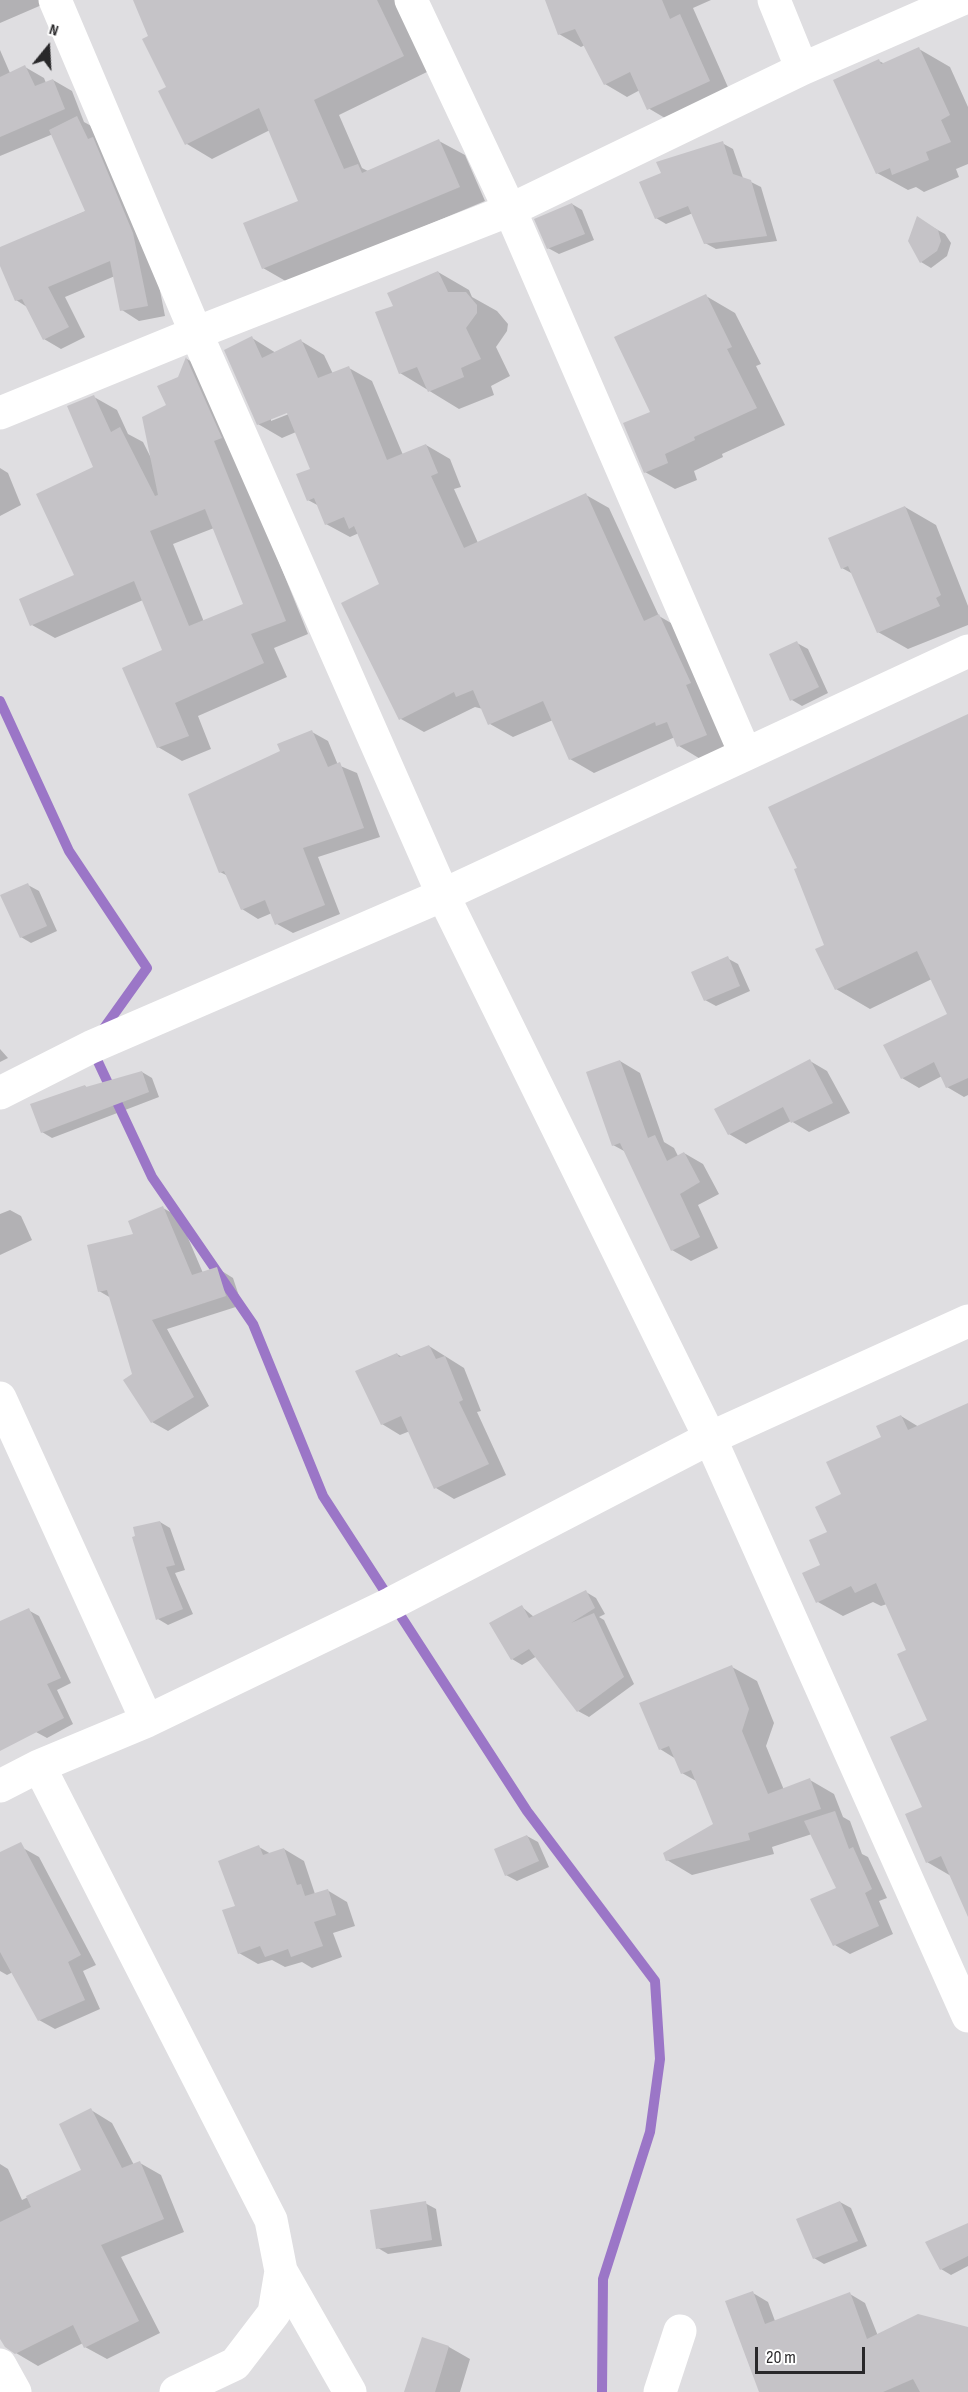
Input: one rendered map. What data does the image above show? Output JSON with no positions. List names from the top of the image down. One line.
{"scale_bar":"20 m","north":"top"}
